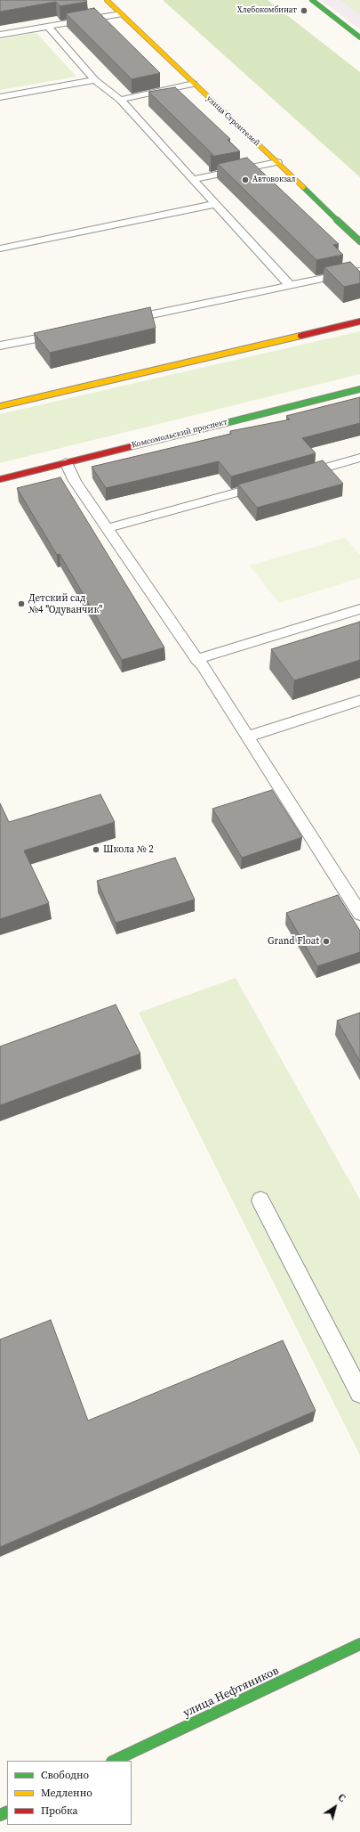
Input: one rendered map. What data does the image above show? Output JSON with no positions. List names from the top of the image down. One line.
{"streets":{"main road":["улица Строителей","Комсомольский проспект","улица Нефтяников"]},"places":["Хлебокомбинат","Автовокзал","Детский сад №4 \"Одуванчик\"","Школа № 2","Grand Float"],"legend":["Свободно","Медленно","Пробка"],"north":"top right"}
